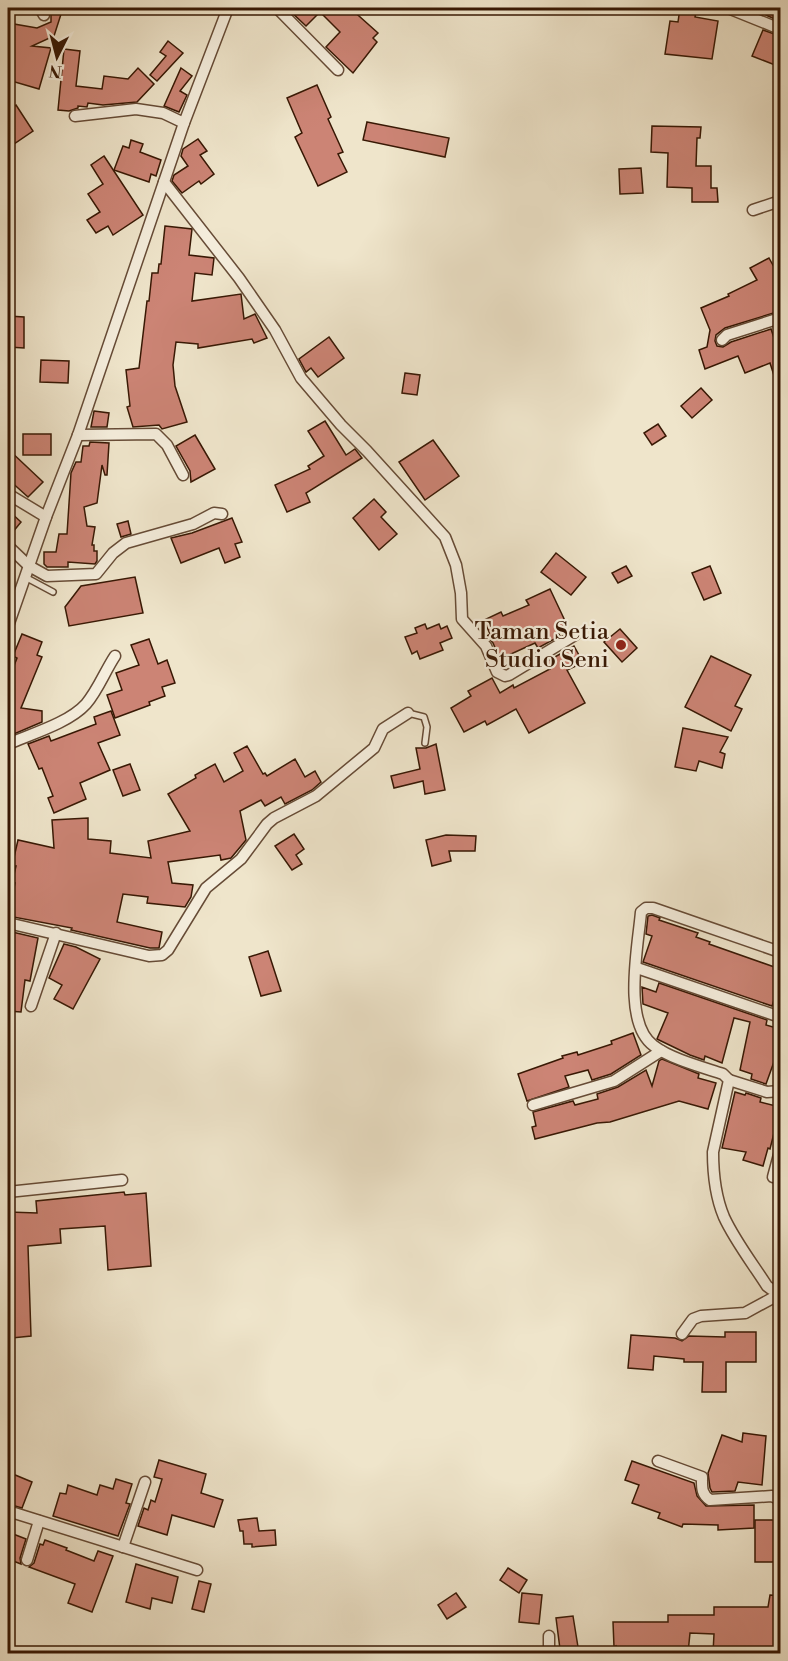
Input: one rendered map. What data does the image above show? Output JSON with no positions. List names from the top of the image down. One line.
{"places":["Taman Setia Studio Seni"],"north":"bottom"}
